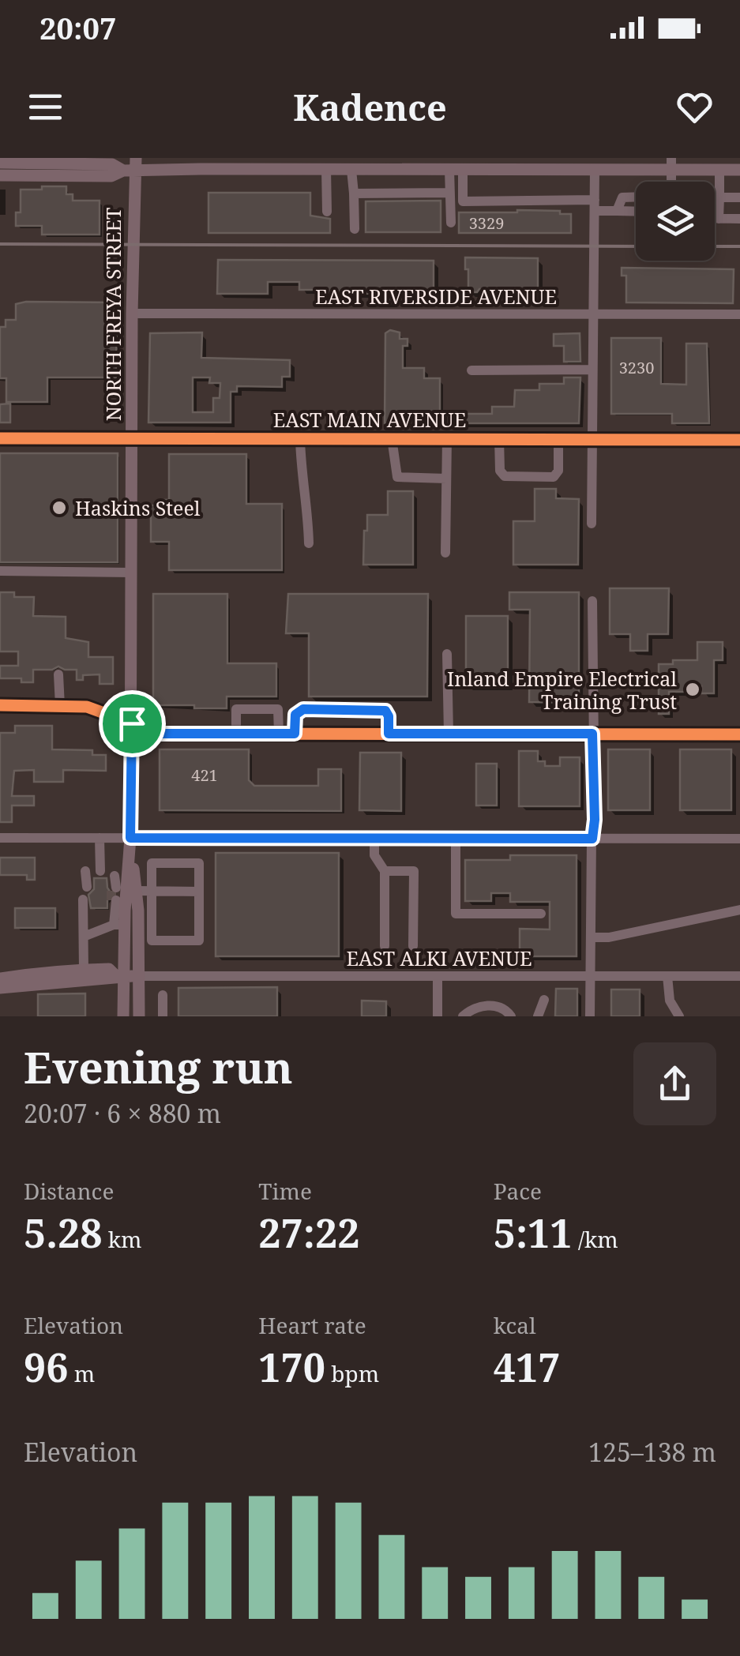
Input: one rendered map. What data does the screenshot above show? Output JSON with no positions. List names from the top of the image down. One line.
{"streets":{"main road":["NORTH FREYA STREET"],"street":["EAST RIVERSIDE AVENUE","EAST MAIN AVENUE","EAST ALKI AVENUE"]},"crossings":[["EAST RIVERSIDE AVENUE","NORTH FREYA STREET"],["NORTH FREYA STREET","EAST MAIN AVENUE"],["NORTH FREYA STREET","EAST ALKI AVENUE"]],"places":["Haskins Steel","Inland Empire Electrical Training Trust"],"house_numbers":["3329","3230","421"],"page":{"status":"20:07","header":"Kadence","heading":["Evening run","20:07 · 6 × 880 m"],"stats":[["Distance","5.28 km"],["Time","27:22"],["Pace","5:11 /km"],["Elevation","96 m"],["Heart rate","170 bpm"],["kcal","417"]],"chart":["Elevation","125–138 m"]}}
